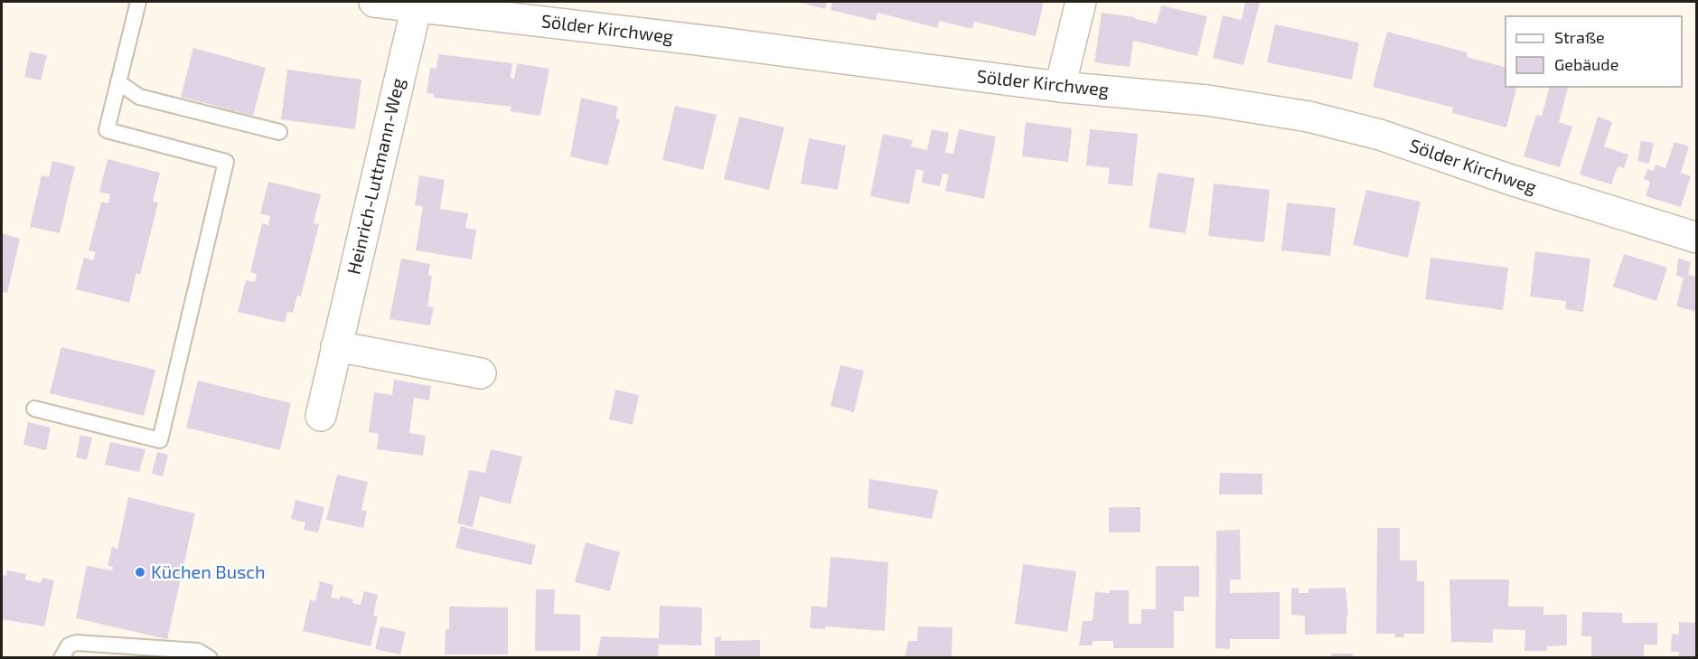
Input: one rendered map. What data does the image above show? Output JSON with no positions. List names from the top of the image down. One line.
{"streets":{"street":["Sölder Kirchweg","Heinrich-Luttmann-Weg"]},"crossings":[["Sölder Kirchweg","Heinrich-Luttmann-Weg"]],"places":["Küchen Busch"],"legend":["Straße","Gebäude"]}
